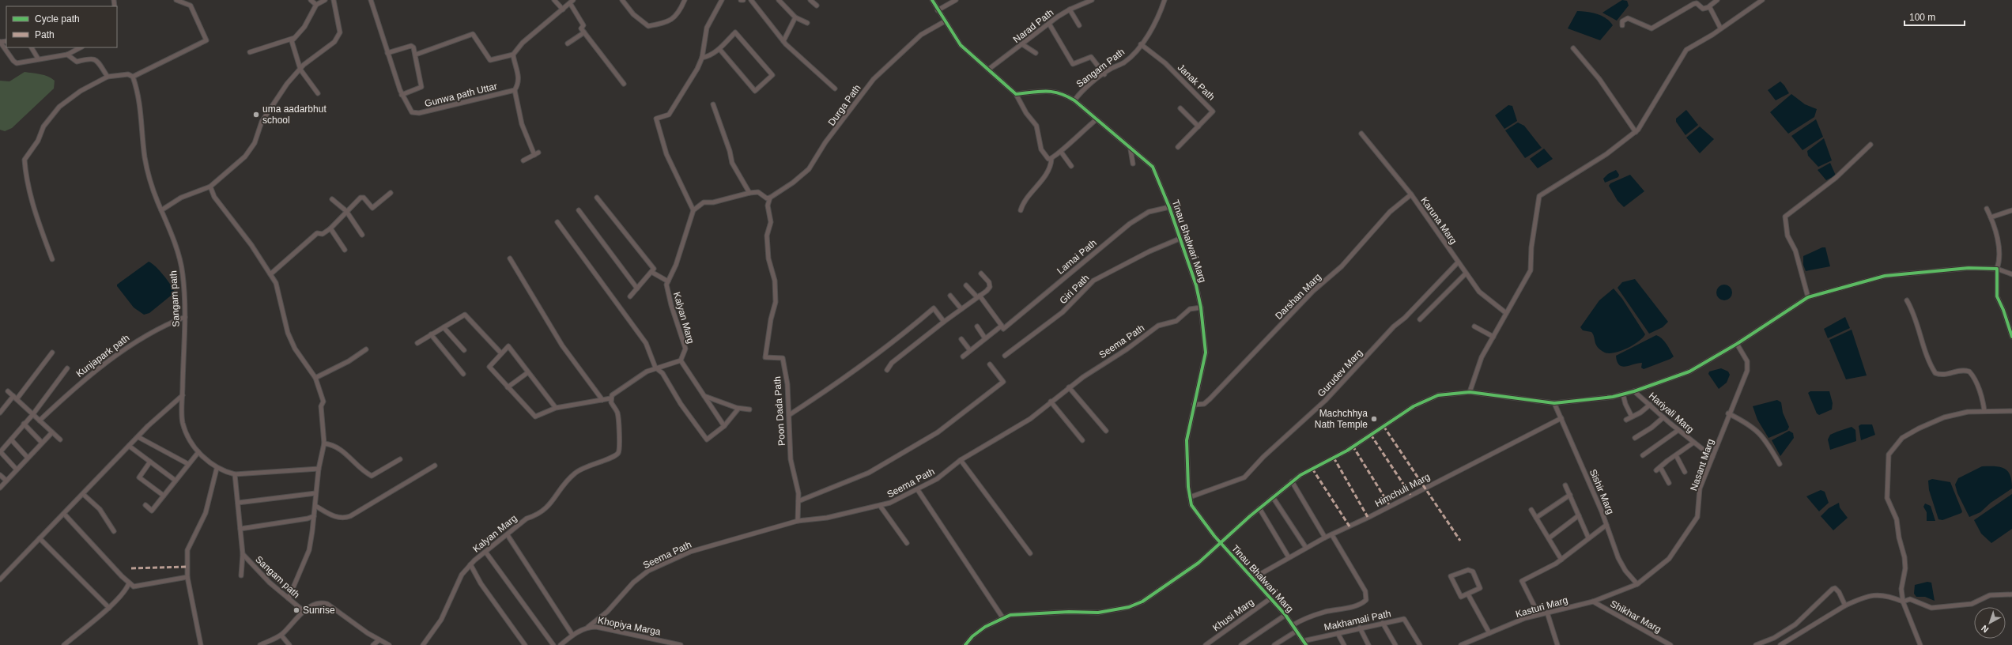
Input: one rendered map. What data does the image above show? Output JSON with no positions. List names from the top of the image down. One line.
{"streets":{"street":["Narad Path","Sangam Path","Janak Path","Gunwa path Uttar","Durga Path","Karuna Marg","Tinau Bhalwari Marg","Lamai Path","Giri Path","Darshan Marg","Sangam path","Kalyan Marg","Seema Path","Kunjapark path","Gurudev Marg","Poon Dada Path","Hariyali Marg","Nasant Marg","Himchuli Marg","Sishir Marg","Kasturi Marg","Khusi Marg","Shikhar Marg","Makhamali Path","Khopiya Marga"]},"crossings":[["Sangam Path","Janak Path"],["Sangam Path","Tinau Bhalwari Marg"],["Durga Path","Poon Dada Path"],["Karuna Marg","Darshan Marg"],["Karuna Marg","Gurudev Marg"],["Tinau Bhalwari Marg","Lamai Path"],["Tinau Bhalwari Marg","Giri Path"],["Tinau Bhalwari Marg","Darshan Marg"],["Tinau Bhalwari Marg","Seema Path"],["Tinau Bhalwari Marg","Gurudev Marg"],["Tinau Bhalwari Marg","Himchuli Marg"],["Tinau Bhalwari Marg","Khusi Marg"],["Tinau Bhalwari Marg","Makhamali Path"],["Sangam path","Kunjapark path"],["Seema Path","Poon Dada Path"],["Seema Path","Khopiya Marga"],["Hariyali Marg","Nasant Marg"],["Nasant Marg","Sishir Marg"],["Nasant Marg","Kasturi Marg"],["Nasant Marg","Shikhar Marg"],["Himchuli Marg","Sishir Marg"],["Kasturi Marg","Shikhar Marg"]],"places":["uma aadarbhut school","Machchhya Nath Temple","Sunrise"],"legend":["Cycle path","Path"],"scale_bar":"100 m","north":"bottom left"}
